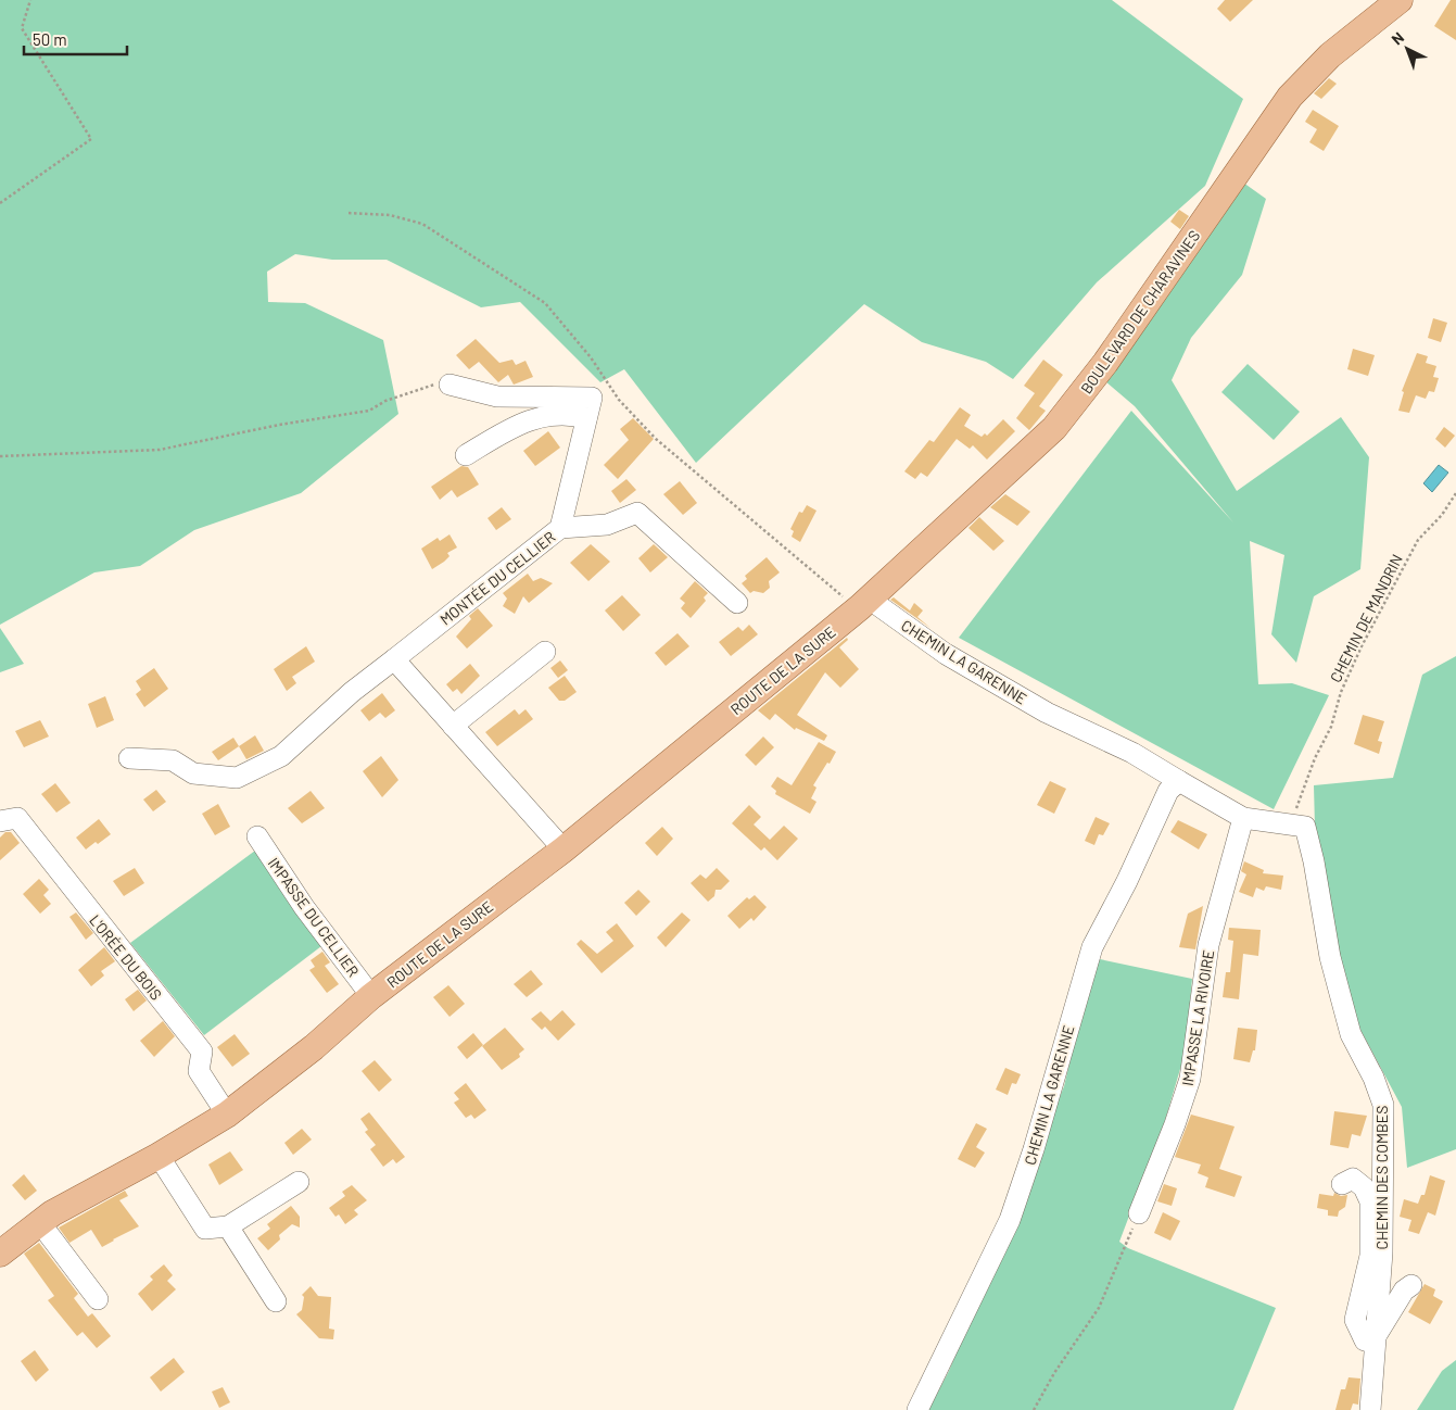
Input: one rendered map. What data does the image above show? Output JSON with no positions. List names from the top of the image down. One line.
{"streets":{"main road":["BOULEVARD DE CHARAVINES","ROUTE DE LA SURE"],"street":["MONTÉE DU CELLIER","CHEMIN LA GARENNE","IMPASSE DU CELLIER","L'ORÉE DU BOIS","IMPASSE LA RIVOIRE","CHEMIN DES COMBES"],"path":["CHEMIN DE MANDRIN"]},"crossings":[["BOULEVARD DE CHARAVINES","CHEMIN LA GARENNE"],["BOULEVARD DE CHARAVINES","ROUTE DE LA SURE"],["CHEMIN DE MANDRIN","CHEMIN LA GARENNE"],["CHEMIN DE MANDRIN","CHEMIN DES COMBES"],["CHEMIN LA GARENNE","ROUTE DE LA SURE"],["CHEMIN LA GARENNE","IMPASSE LA RIVOIRE"],["CHEMIN LA GARENNE","CHEMIN DES COMBES"],["ROUTE DE LA SURE","IMPASSE DU CELLIER"],["ROUTE DE LA SURE","L'ORÉE DU BOIS"]],"scale_bar":"50 m","north":"top left"}
